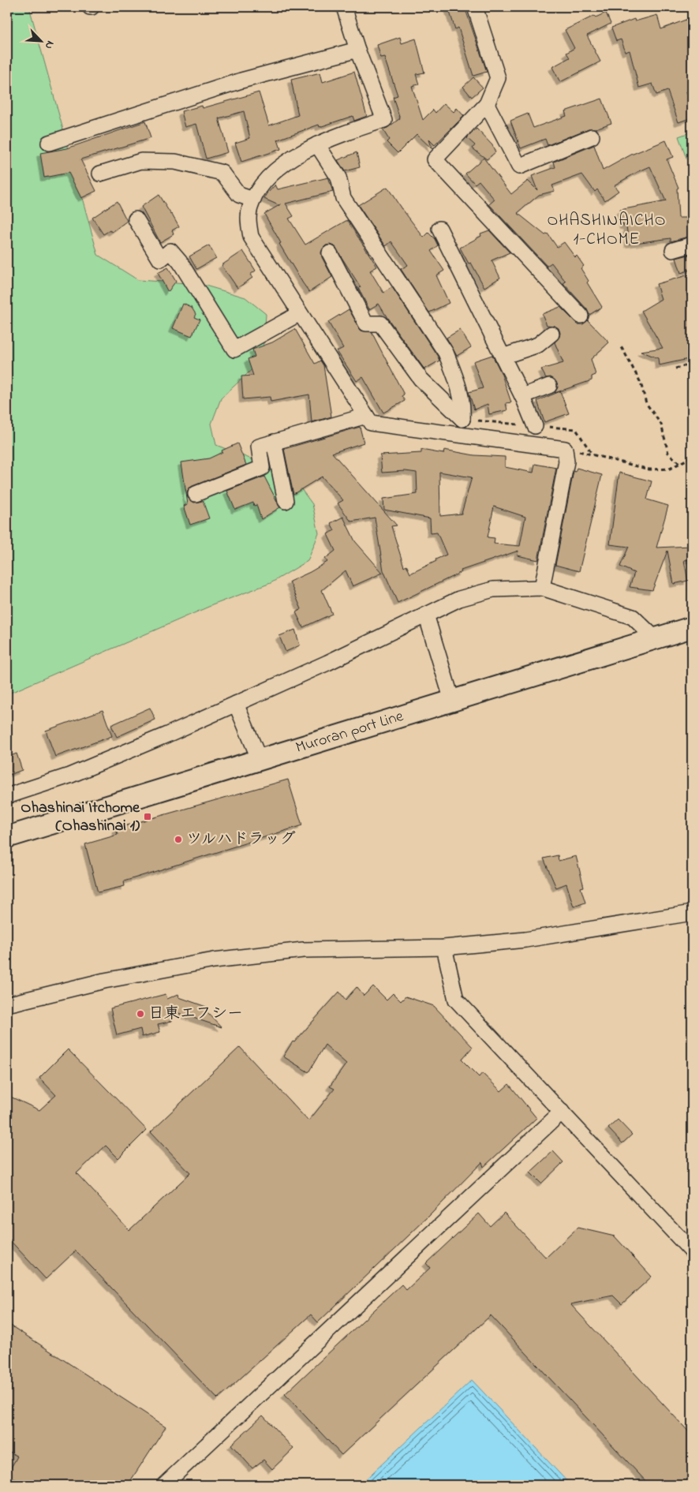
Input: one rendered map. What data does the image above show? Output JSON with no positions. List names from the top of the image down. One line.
{"streets":{"main road":["Muroran port Line"]},"districts":["OHASHINAICHO 1-CHOME"],"places":{"transit":["Ohashinai Itchome (Ohashinai 1)"],"other":["ツルハドラッグ","日東エフシー"]},"north":"bottom right"}
